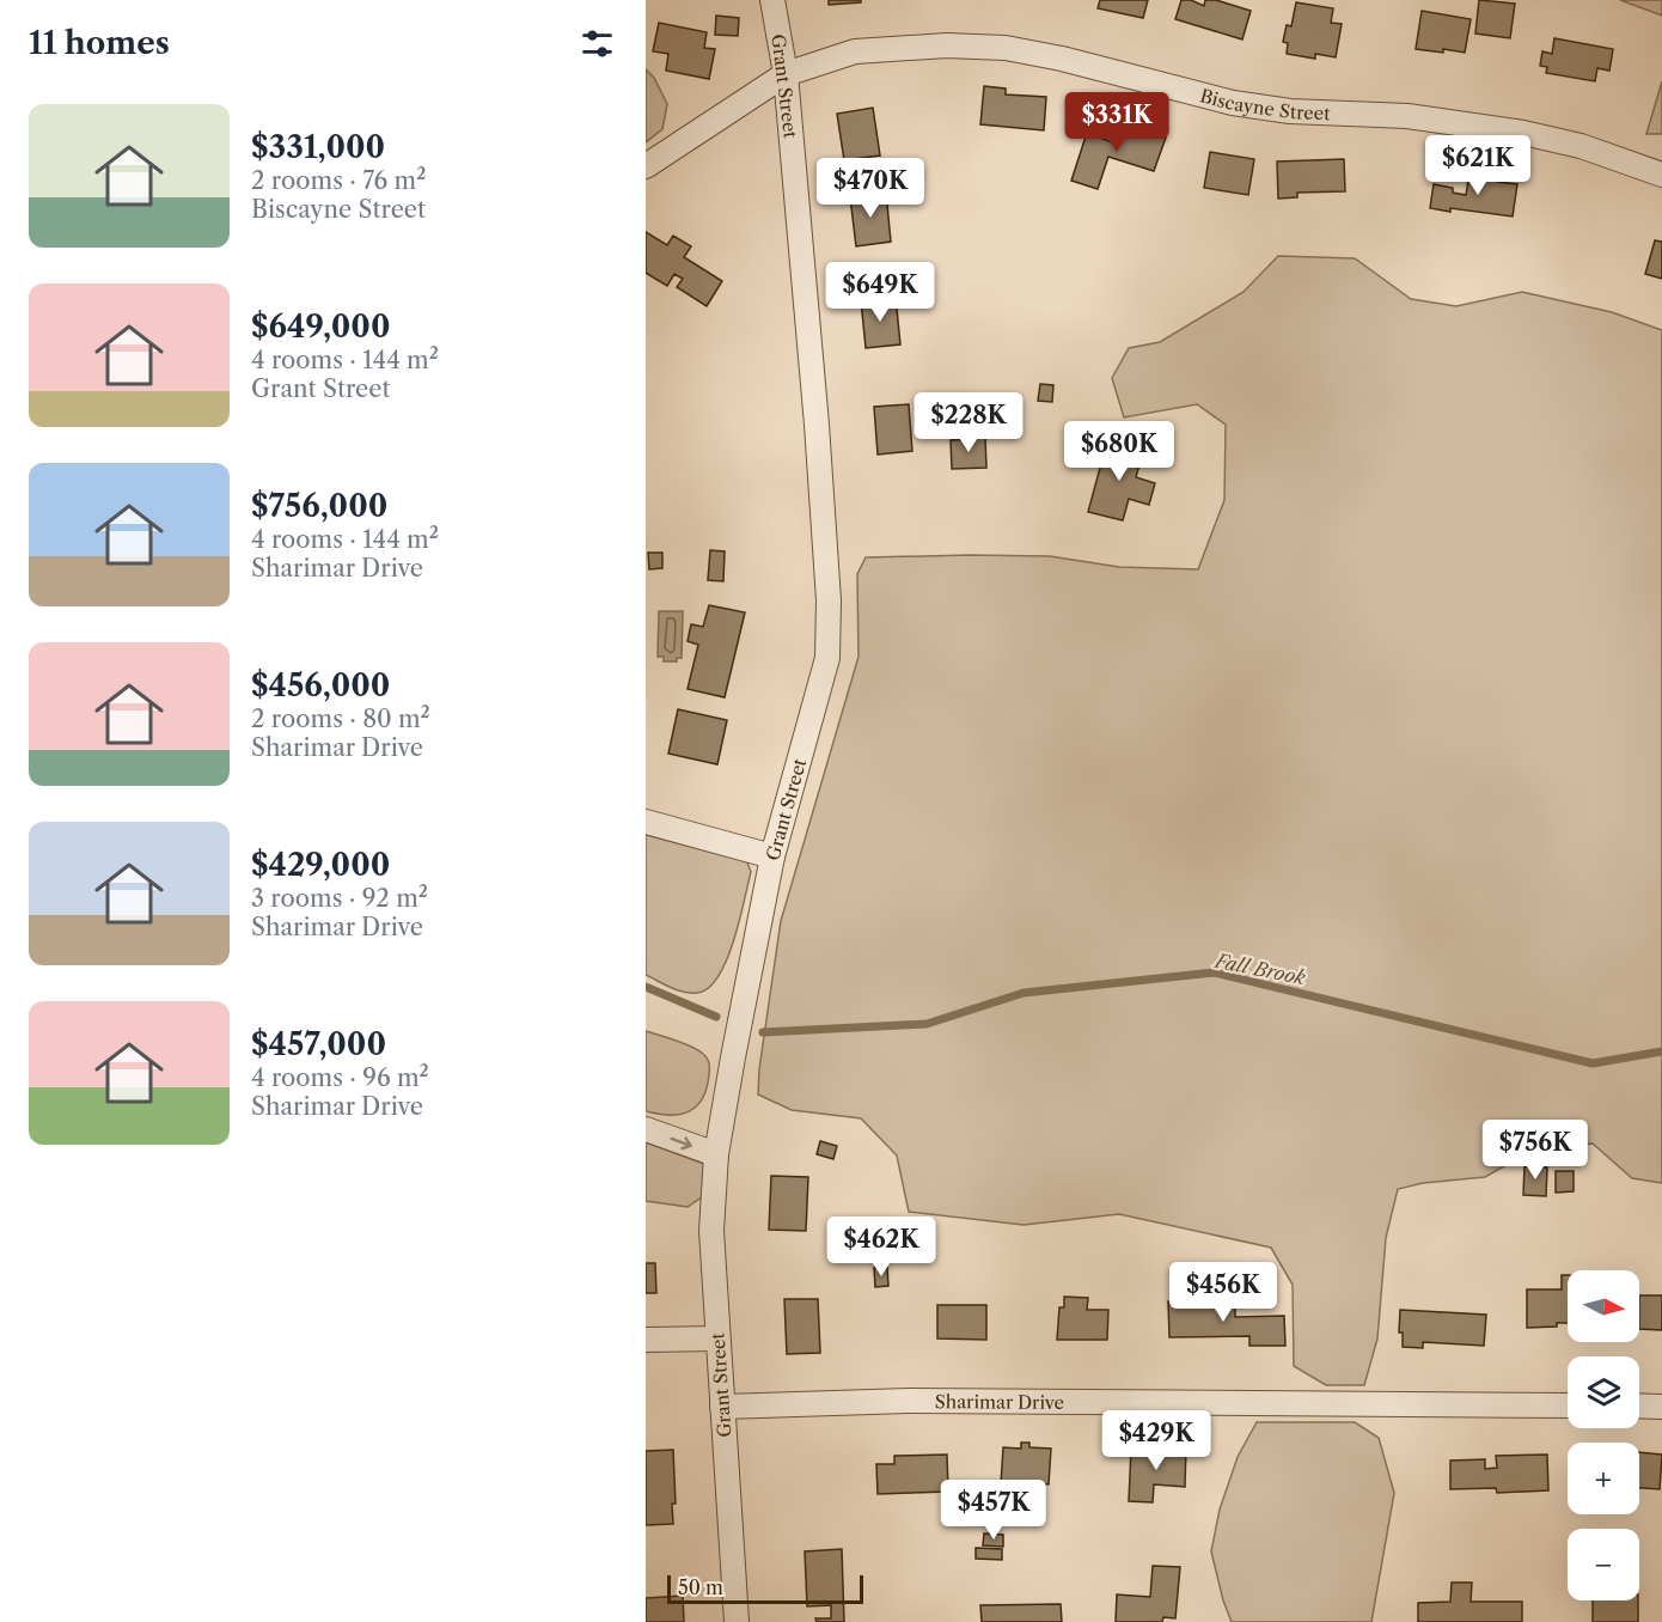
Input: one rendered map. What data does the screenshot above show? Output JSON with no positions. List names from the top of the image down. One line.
{"streets":{"street":["Grant Street","Biscayne Street","Sharimar Drive"]},"crossings":[["Grant Street","Biscayne Street"],["Grant Street","Sharimar Drive"]],"water":["Fall Brook"],"scale_bar":"50 m","north":"right","page":{"heading":"11 homes","list":[{"name":"$331,000","note":"2 rooms · 76 m² · Biscayne Street"},{"name":"$649,000","note":"4 rooms · 144 m² · Grant Street"},{"name":"$756,000","note":"4 rooms · 144 m² · Sharimar Drive"},{"name":"$456,000","note":"2 rooms · 80 m² · Sharimar Drive"},{"name":"$429,000","note":"3 rooms · 92 m² · Sharimar Drive"},{"name":"$457,000","note":"4 rooms · 96 m² · Sharimar Drive"}],"price":["$331K","$621K","$470K","$649K","$228K","$680K","$756K","$462K","$456K","$429K","$457K"],"map_buttons":["+","−"],"scale":"50 m"}}
